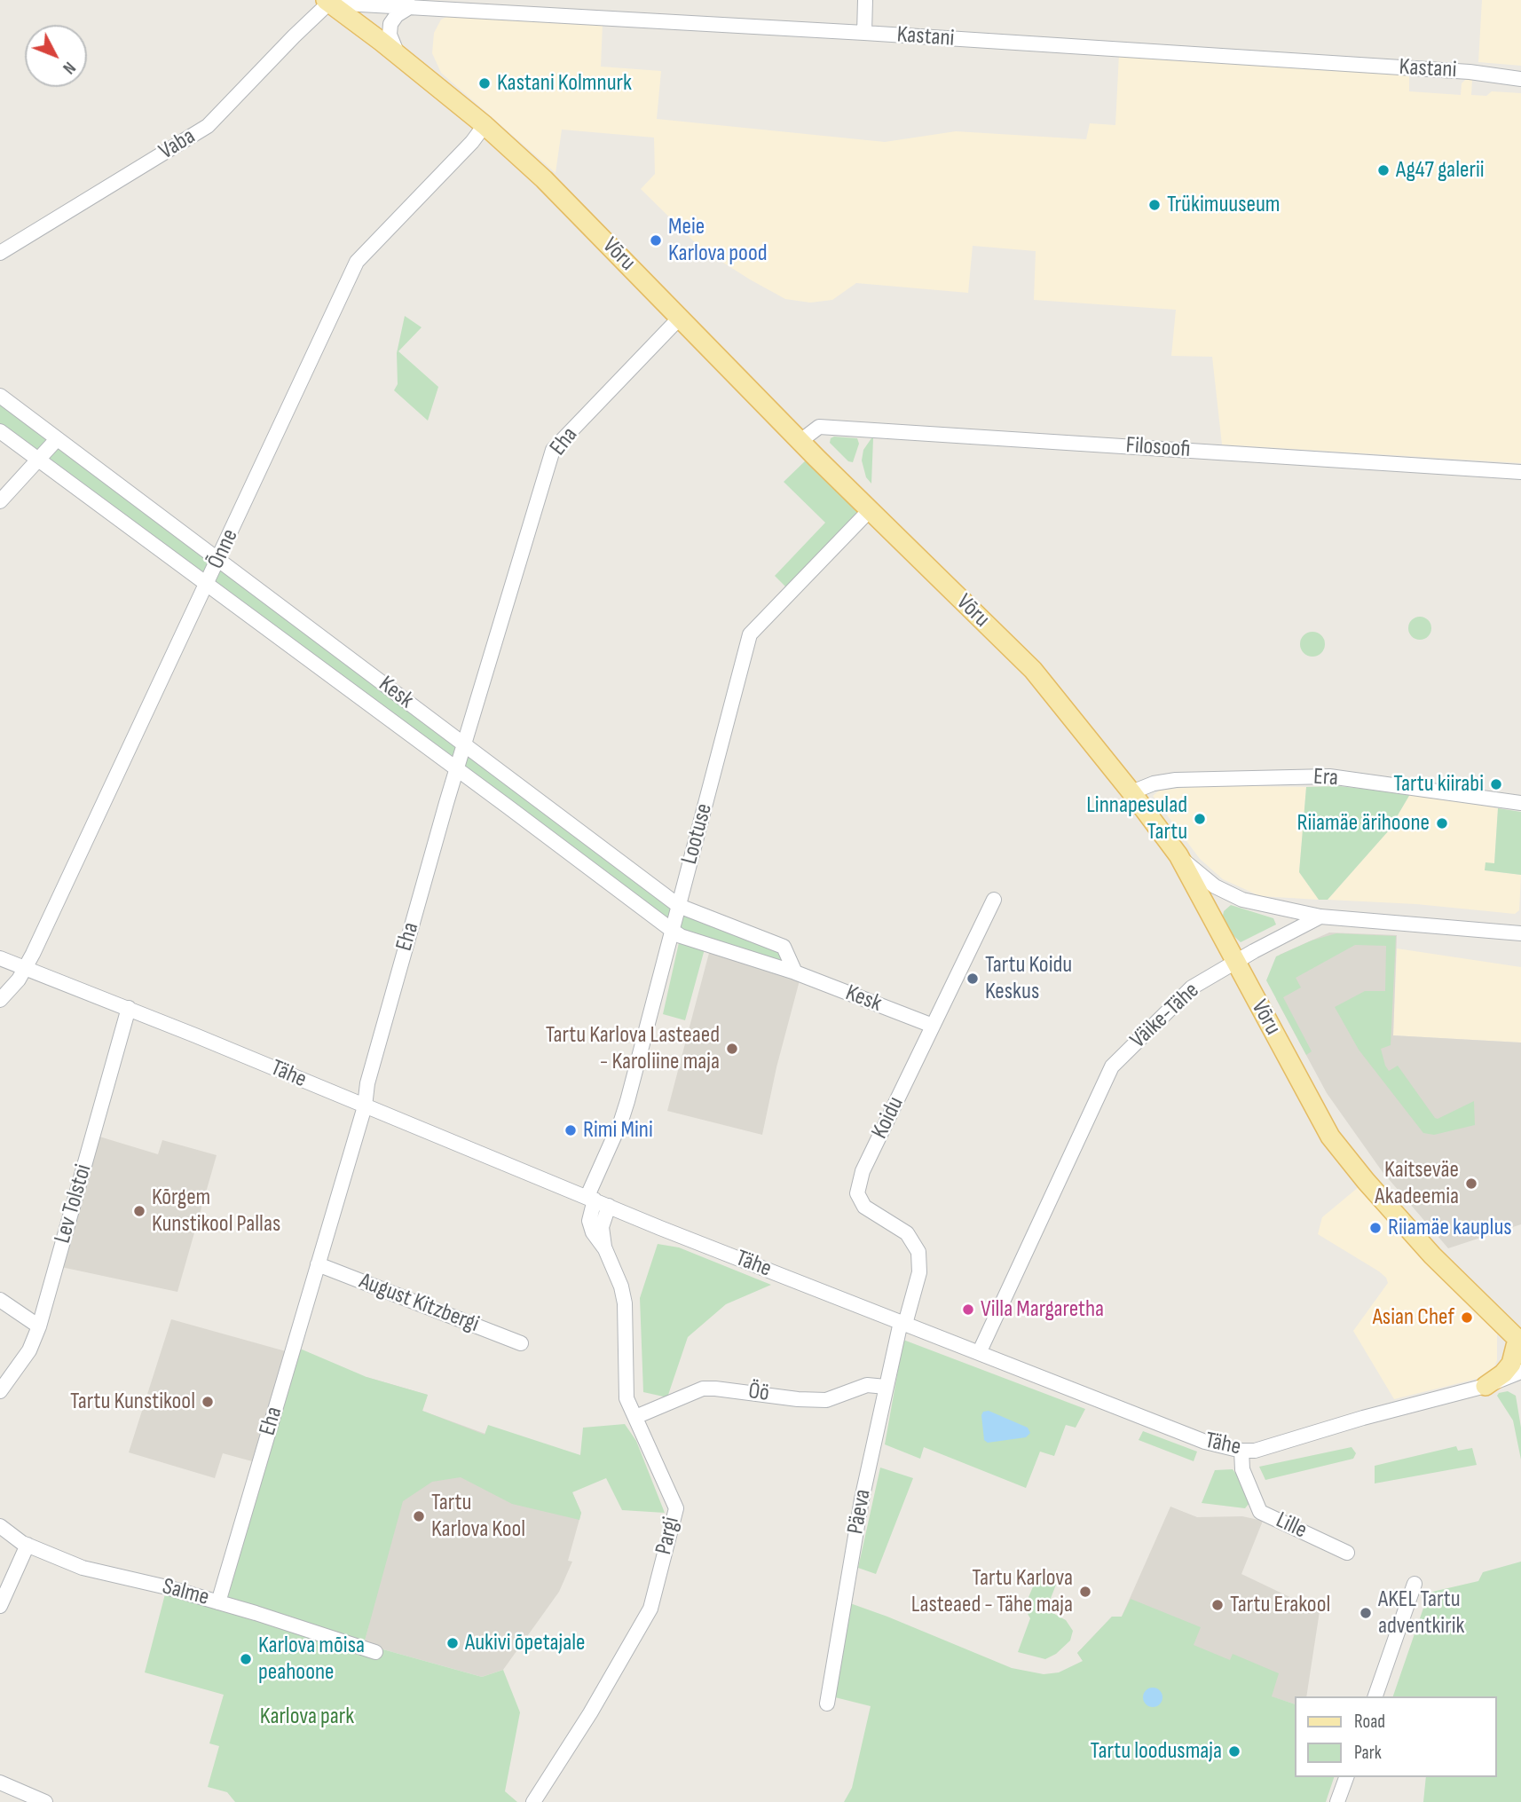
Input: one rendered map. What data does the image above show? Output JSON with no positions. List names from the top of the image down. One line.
{"streets":{"main road":["Võru"],"street":["Kastani","Vaba","Eha","Filosoofi","Õnne","Kesk","Era","Lootuse","Väike-Tähe","Tähe","Koidu","Lev Tolstoi","August Kitzbergi","Öö","Päeva","Lille","Pargi","Salme"]},"crossings":[["Kastani","Vaba"],["Kastani","Võru"],["Vaba","Võru"],["Võru","Eha"],["Võru","Filosoofi"],["Võru","Õnne"],["Võru","Era"],["Võru","Lootuse"],["Võru","Väike-Tähe"],["Eha","Kesk"],["Eha","Tähe"],["Eha","August Kitzbergi"],["Eha","Salme"],["Õnne","Kesk"],["Õnne","Tähe"],["Kesk","Lootuse"],["Kesk","Koidu"],["Lootuse","Tähe"],["Lootuse","Pargi"],["Väike-Tähe","Tähe"],["Tähe","Koidu"],["Tähe","Lev Tolstoi"],["Tähe","Päeva"],["Tähe","Lille"],["Tähe","Pargi"],["Koidu","Päeva"],["Öö","Päeva"],["Öö","Pargi"]],"parks":["Karlova park"],"places":["Kastani Kolmnurk","Ag47 galerii","Trükimuuseum","Meie Karlova pood","Tartu kiirabi","Linnapesulad Tartu","Riiamäe ärihoone","Tartu Koidu Keskus","Tartu Karlova Lasteaed - Karoliine maja","Rimi Mini","Kaitseväe Akadeemia","Kõrgem Kunstikool Pallas","Riiamäe kauplus","Villa Margaretha","Asian Chef","Tartu Kunstikool","Tartu Karlova Kool","Tartu Karlova Lasteaed - Tähe maja","Tartu Erakool","AKEL Tartu adventkirik","Aukivi õpetajale","Karlova mõisa peahoone","Tartu loodusmaja"],"legend":["Road","Park"],"north":"bottom right"}
